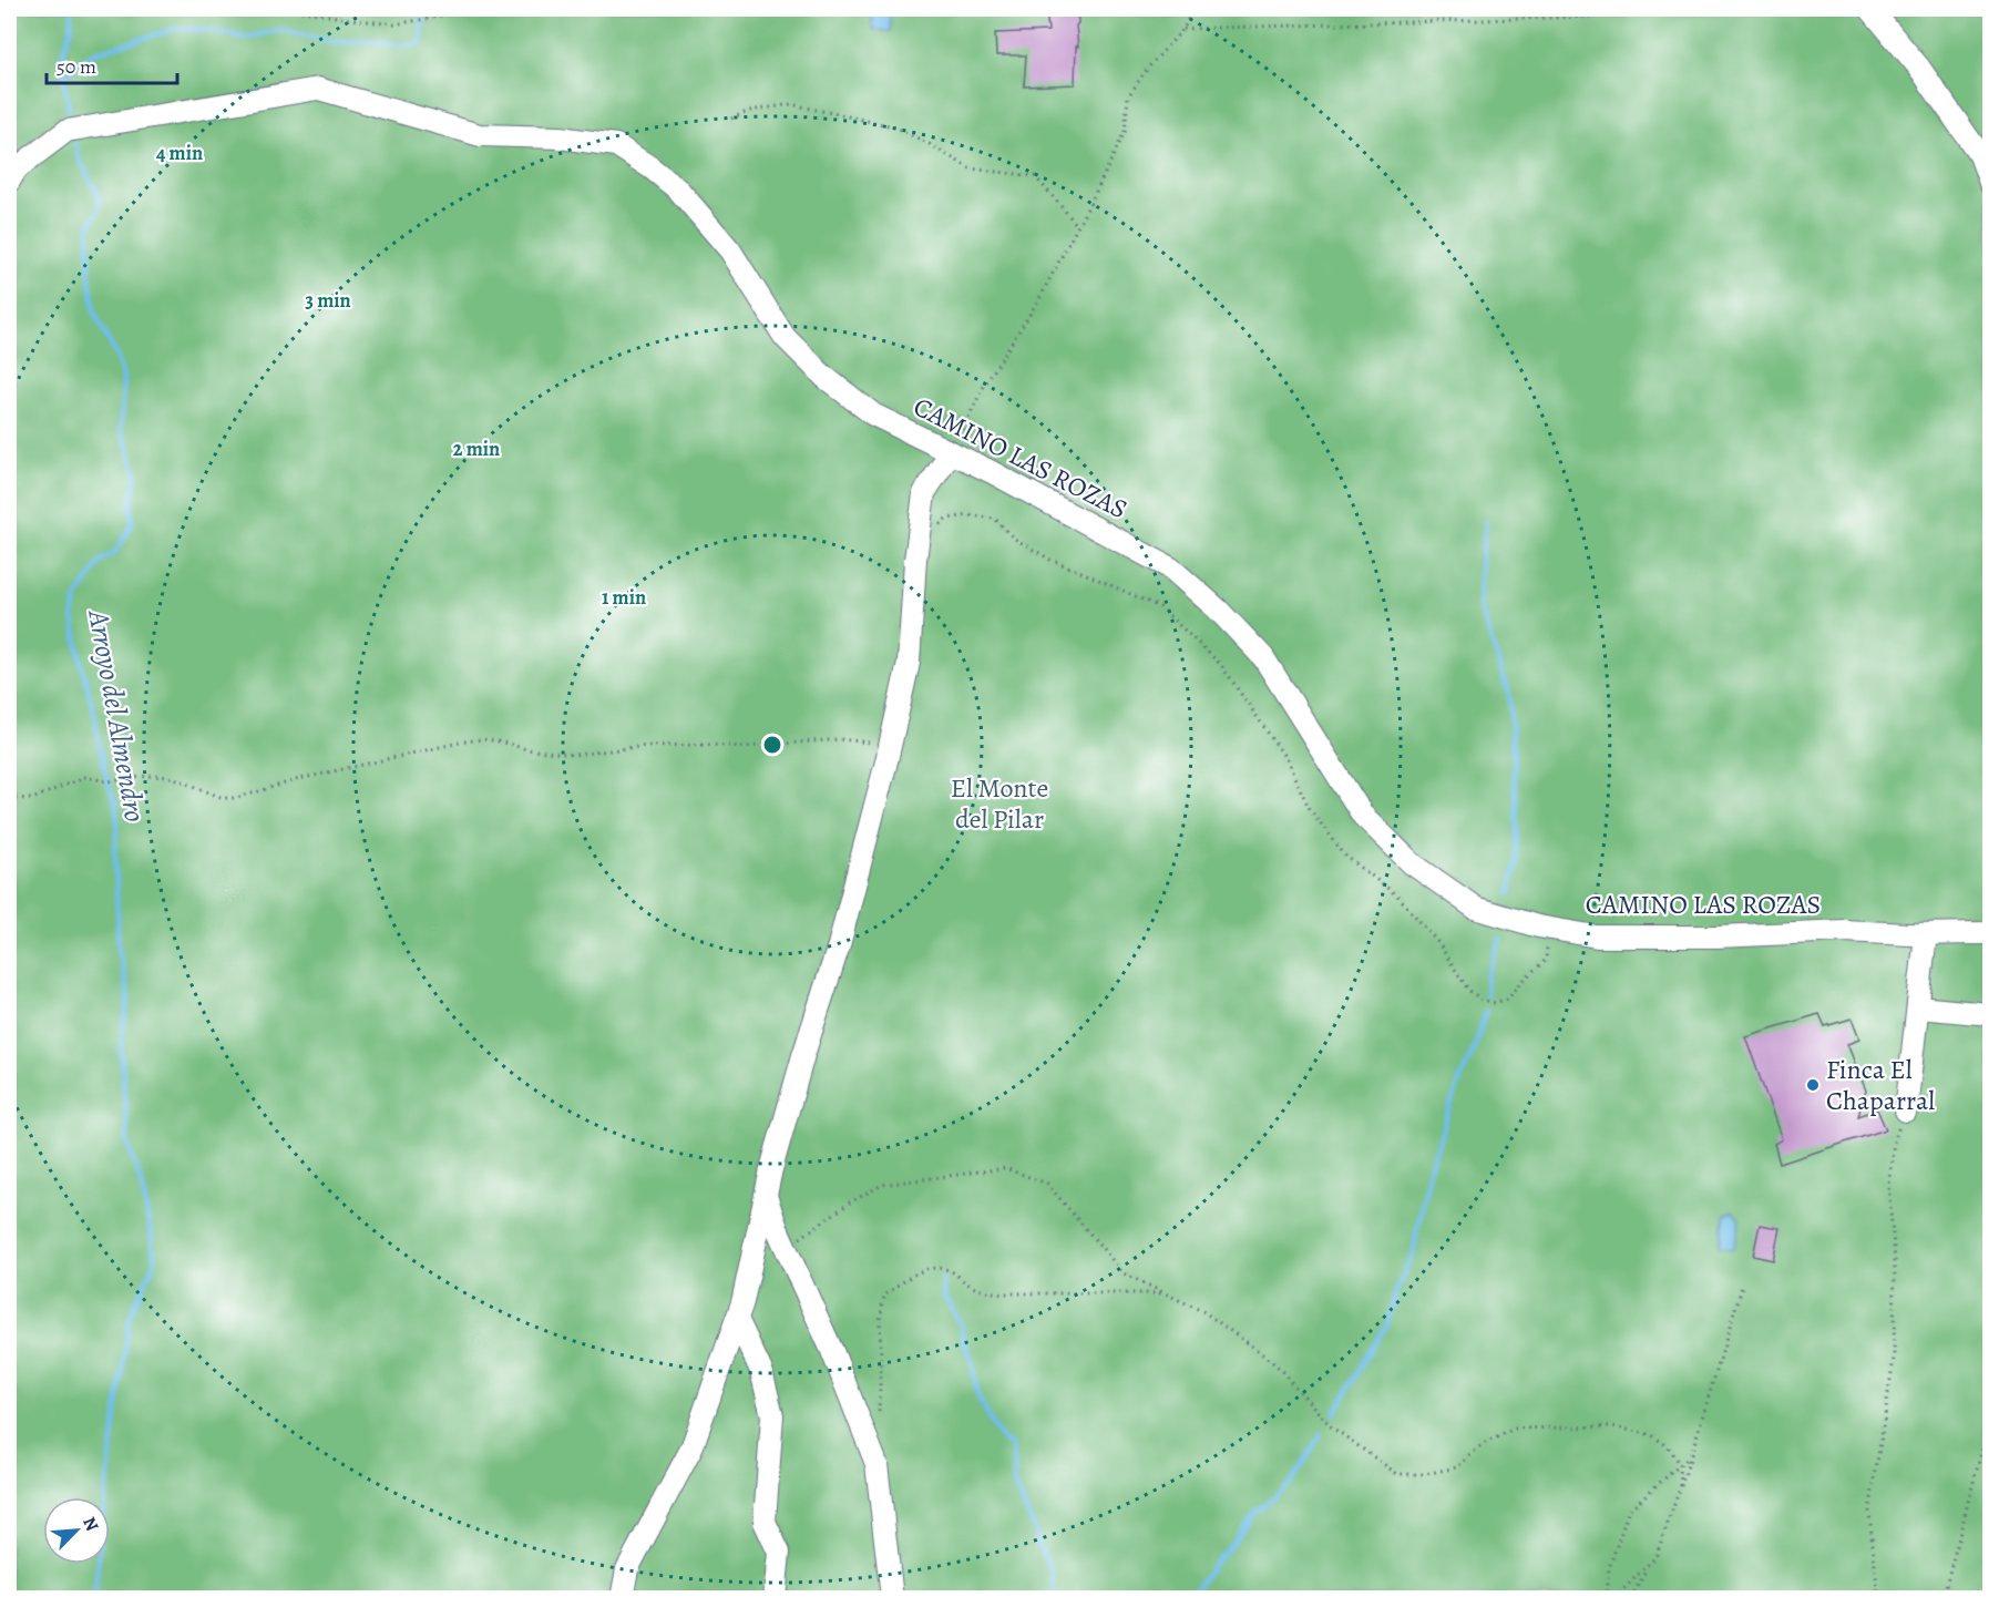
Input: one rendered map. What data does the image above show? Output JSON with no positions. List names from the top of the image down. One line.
{"streets":{"street":["CAMINO LAS ROZAS"]},"water":["Arroyo del Almendro"],"parks":["El Monte del Pilar"],"places":["Finca El Chaparral"],"scale_bar":"50 m","north":"top right","rings":["4 min","3 min","2 min","1 min"]}
